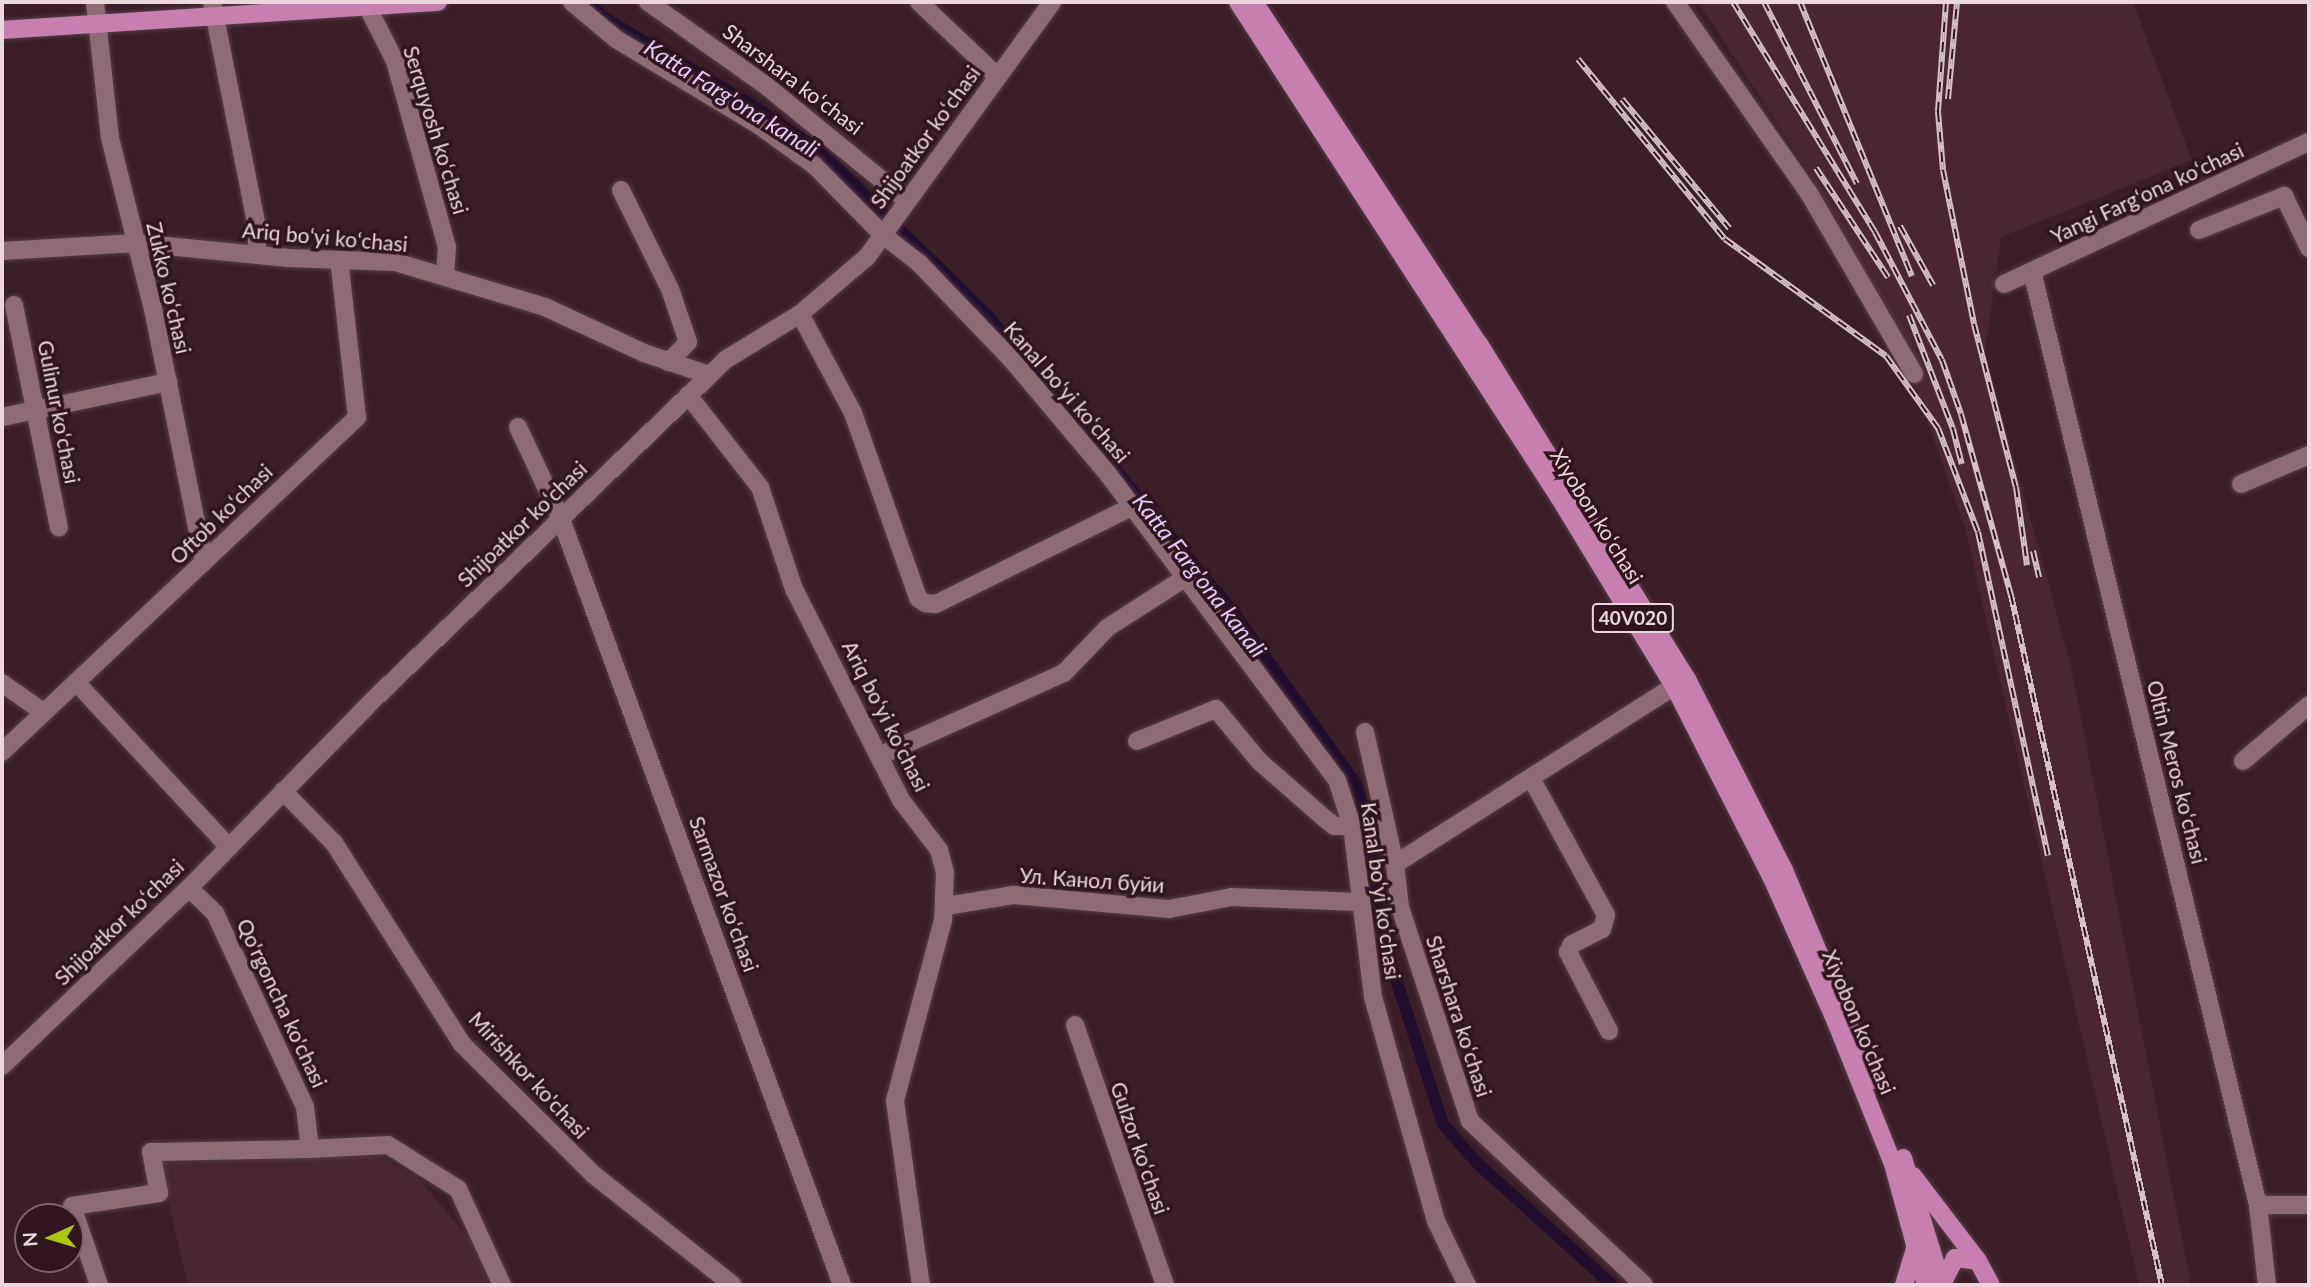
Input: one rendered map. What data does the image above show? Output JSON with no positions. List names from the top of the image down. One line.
{"streets":{"main road":["Xiyobon koʻchasi","40V020"],"street":["Sharshara koʻchasi","Serquyosh koʻchasi","Shijoatkor koʻchasi","Yangi Fargʻona koʻchasi","Ariq boʻyi koʻchasi","Zukko koʻchasi","Kanal boʻyi koʻchasi","Gulinur koʻchasi","Oftob koʻchasi","Oltin Meros koʻchasi","Ул. Канол буйи","Sarmazor koʻchasi","Qo'rgoncha ko'chasi","Mirishkor ko'chasi","Gulzor koʻchasi"]},"crossings":[["Sharshara koʻchasi","Shijoatkor koʻchasi"],["Serquyosh koʻchasi","Ariq boʻyi koʻchasi"],["Shijoatkor koʻchasi","Ariq boʻyi koʻchasi"],["Shijoatkor koʻchasi","Kanal boʻyi koʻchasi"],["Shijoatkor koʻchasi","Sarmazor koʻchasi"],["Shijoatkor koʻchasi","Qo'rgoncha ko'chasi"],["Shijoatkor koʻchasi","Mirishkor ko'chasi"],["Yangi Fargʻona koʻchasi","Oltin Meros koʻchasi"],["Ariq boʻyi koʻchasi","Zukko koʻchasi"],["Ariq boʻyi koʻchasi","Oftob koʻchasi"],["Ariq boʻyi koʻchasi","Ул. Канол буйи"],["Zukko koʻchasi","Oftob koʻchasi"],["Kanal boʻyi koʻchasi","Ул. Канол буйи"]],"water":["Katta Farg'ona kanali"],"north":"left"}
